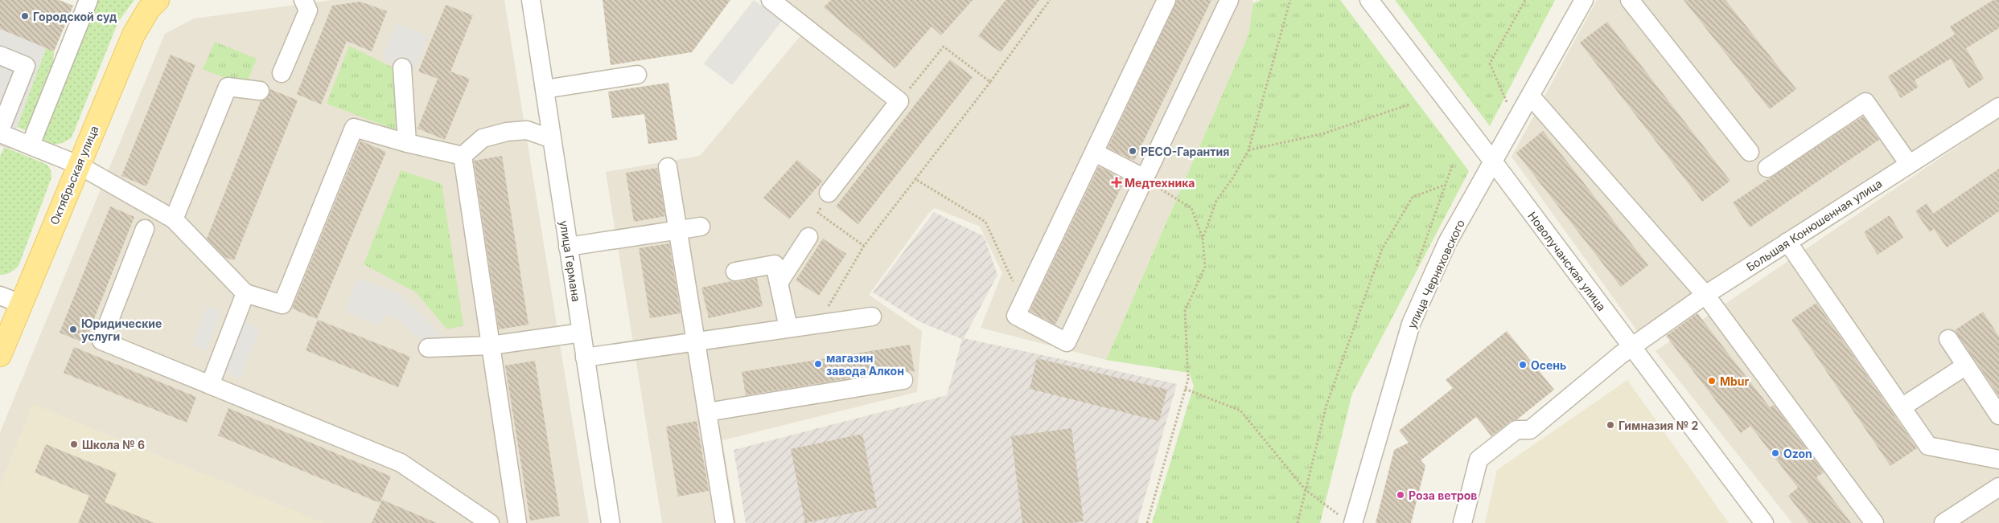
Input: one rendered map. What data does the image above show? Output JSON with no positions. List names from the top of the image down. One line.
{"streets":{"main road":["Октябрьская улица"],"street":["Большая Конюшенная улица","улица Германа","Новолучанская улица","улица Черняховского"]},"crossings":[["Большая Конюшенная улица","Новолучанская улица"],["Новолучанская улица","улица Черняховского"]],"places":{"other":["Городской суд","РЕСО-Гарантия","Юридические услуги","магазин завода Алкон","Осень","Mbur","Гимназия № 2","Школа № 6","Ozon","Роза ветров"],"health":["Медтехника"]}}
